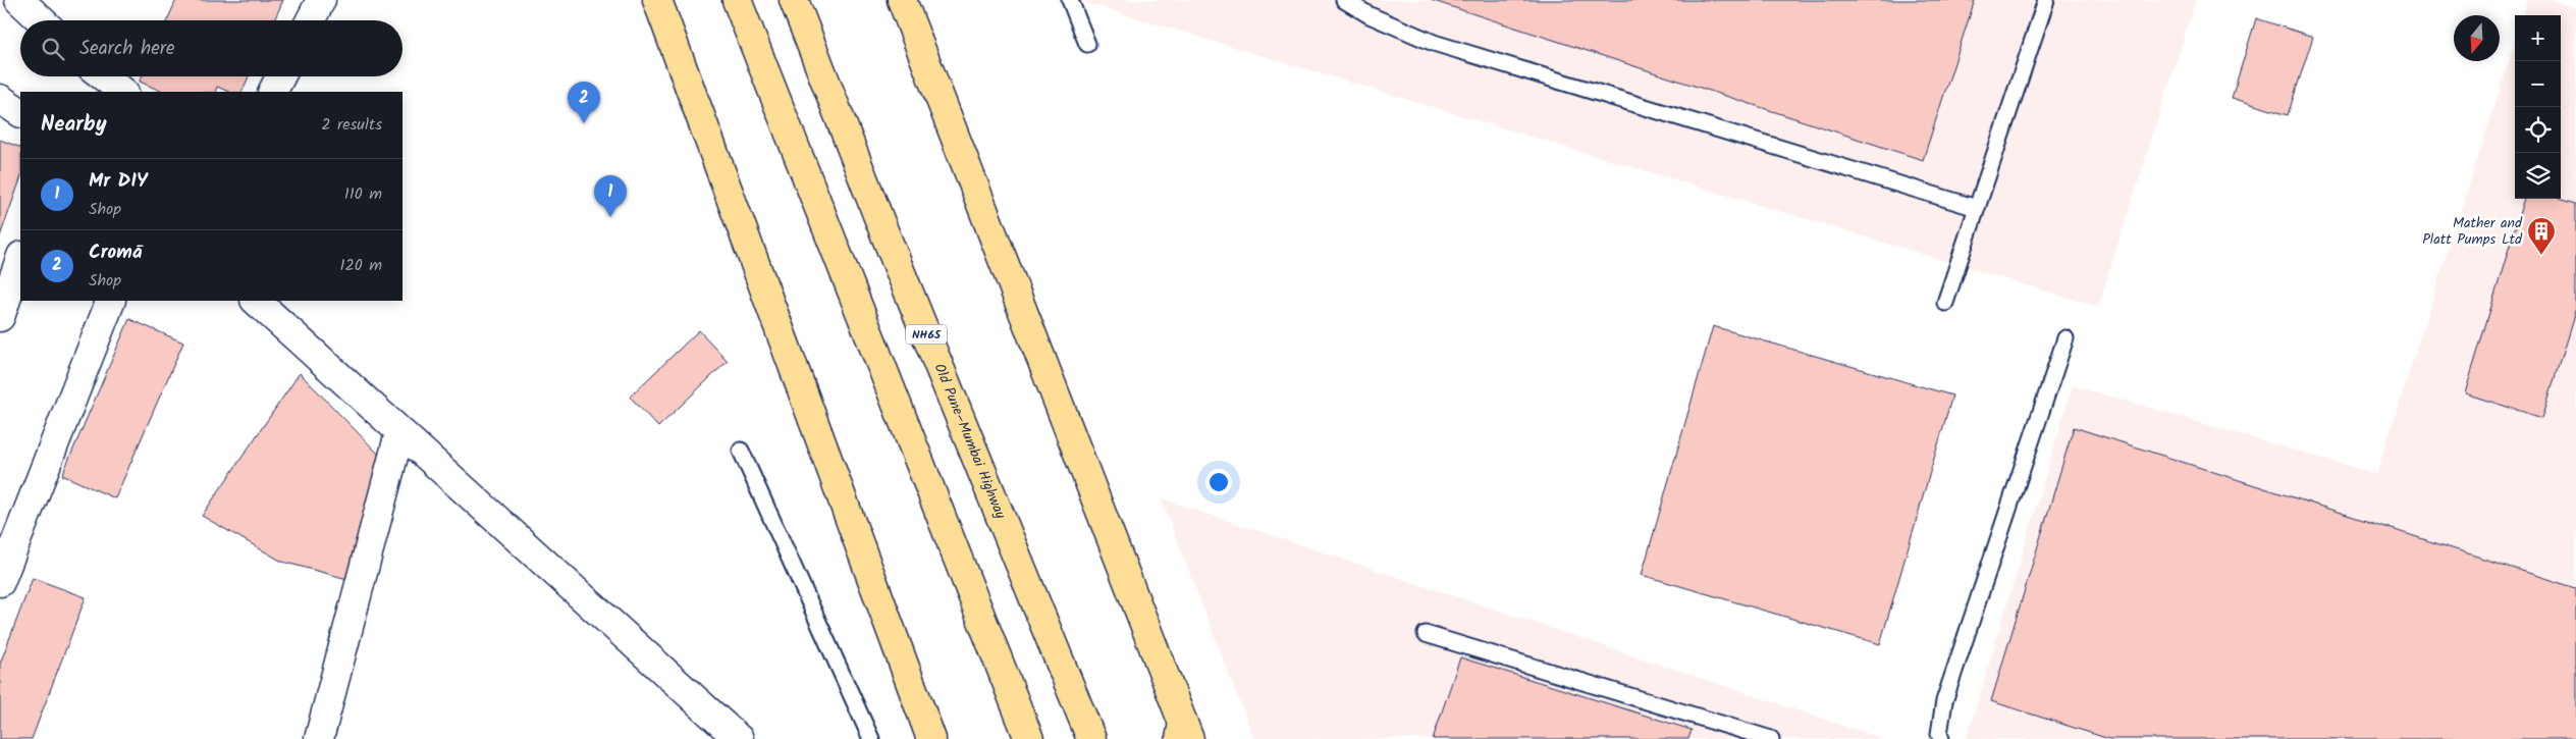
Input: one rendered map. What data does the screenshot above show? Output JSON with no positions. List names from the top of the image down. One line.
{"streets":{"main road":["NH65","Old Pune–Mumbai Highway"]},"places":{"building":["Mather and Platt Pumps Ltd"]},"north":"bottom","page":{"map_buttons":["+","−"],"search":"Search here","pins":["2","1"],"heading":["Nearby","2 results"],"list":[{"mark":"1","name":"Mr DIY","note":"Shop","value":"110 m"},{"mark":"2","name":"Cromā","note":"Shop","value":"120 m"}]}}
